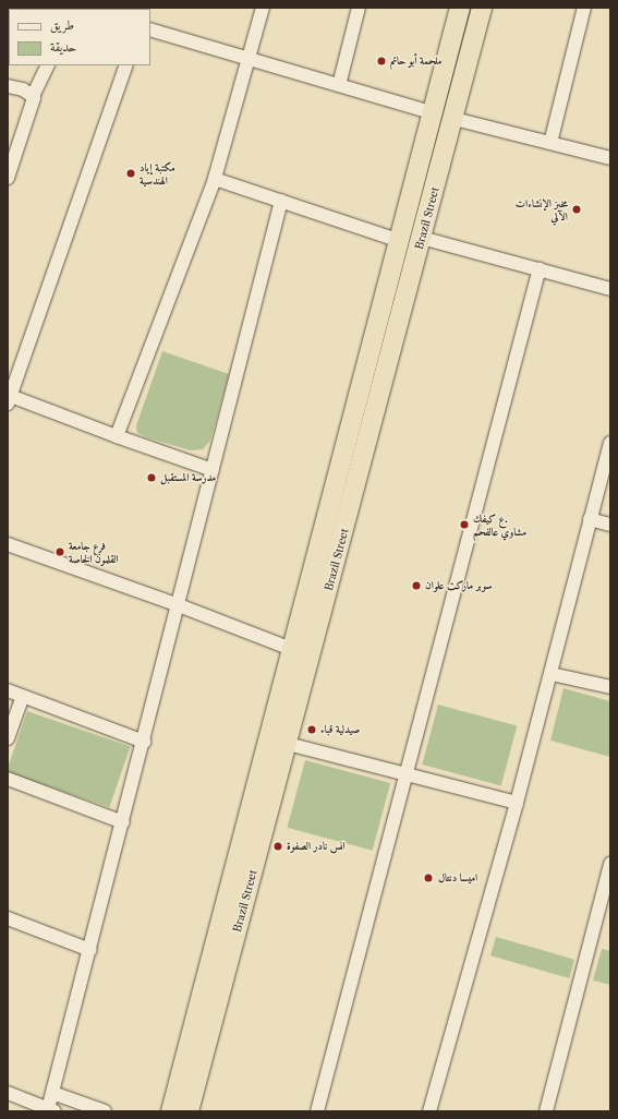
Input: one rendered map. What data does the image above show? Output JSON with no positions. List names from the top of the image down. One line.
{"streets":{"highway":["Brazil Street"]},"places":["ملحمة أبو حاتم","مكتبة إياد الهندسية","مخبز الإنشاءات الآلي","مدرسة المستقبل","ع كيفك. مشاوي عالفحم","فرع جامعة القلمون الخاصة","سوبر ماركت علوان","صيدلية قباء","انس نادر الصفوة","اميسا دنتال"],"legend":["طريق","حديقة"]}
